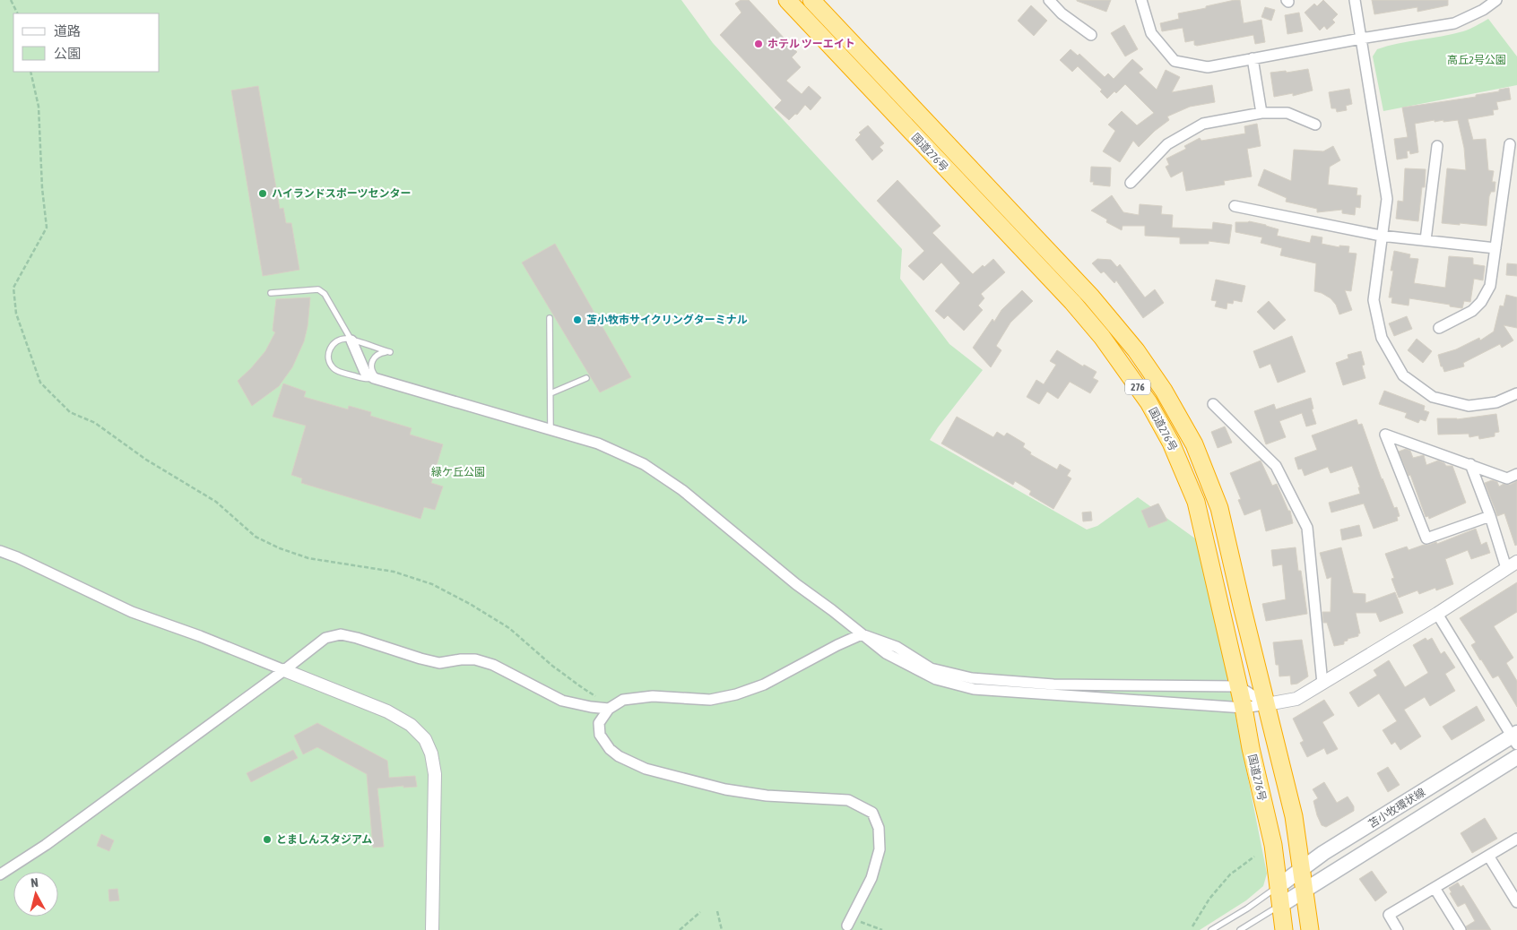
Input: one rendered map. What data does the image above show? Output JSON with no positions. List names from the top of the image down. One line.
{"streets":{"highway":["国道276号","276"],"main road":["苫小牧環状線"]},"crossings":[["国道276号","苫小牧環状線"]],"parks":["高丘2号公園","緑ケ丘公園"],"places":["ホテル ツーエイト","ハイランドスポーツセンター","苫小牧市サイクリングターミナル","とましんスタジアム"],"legend":["道路","公園"],"north":"top"}
